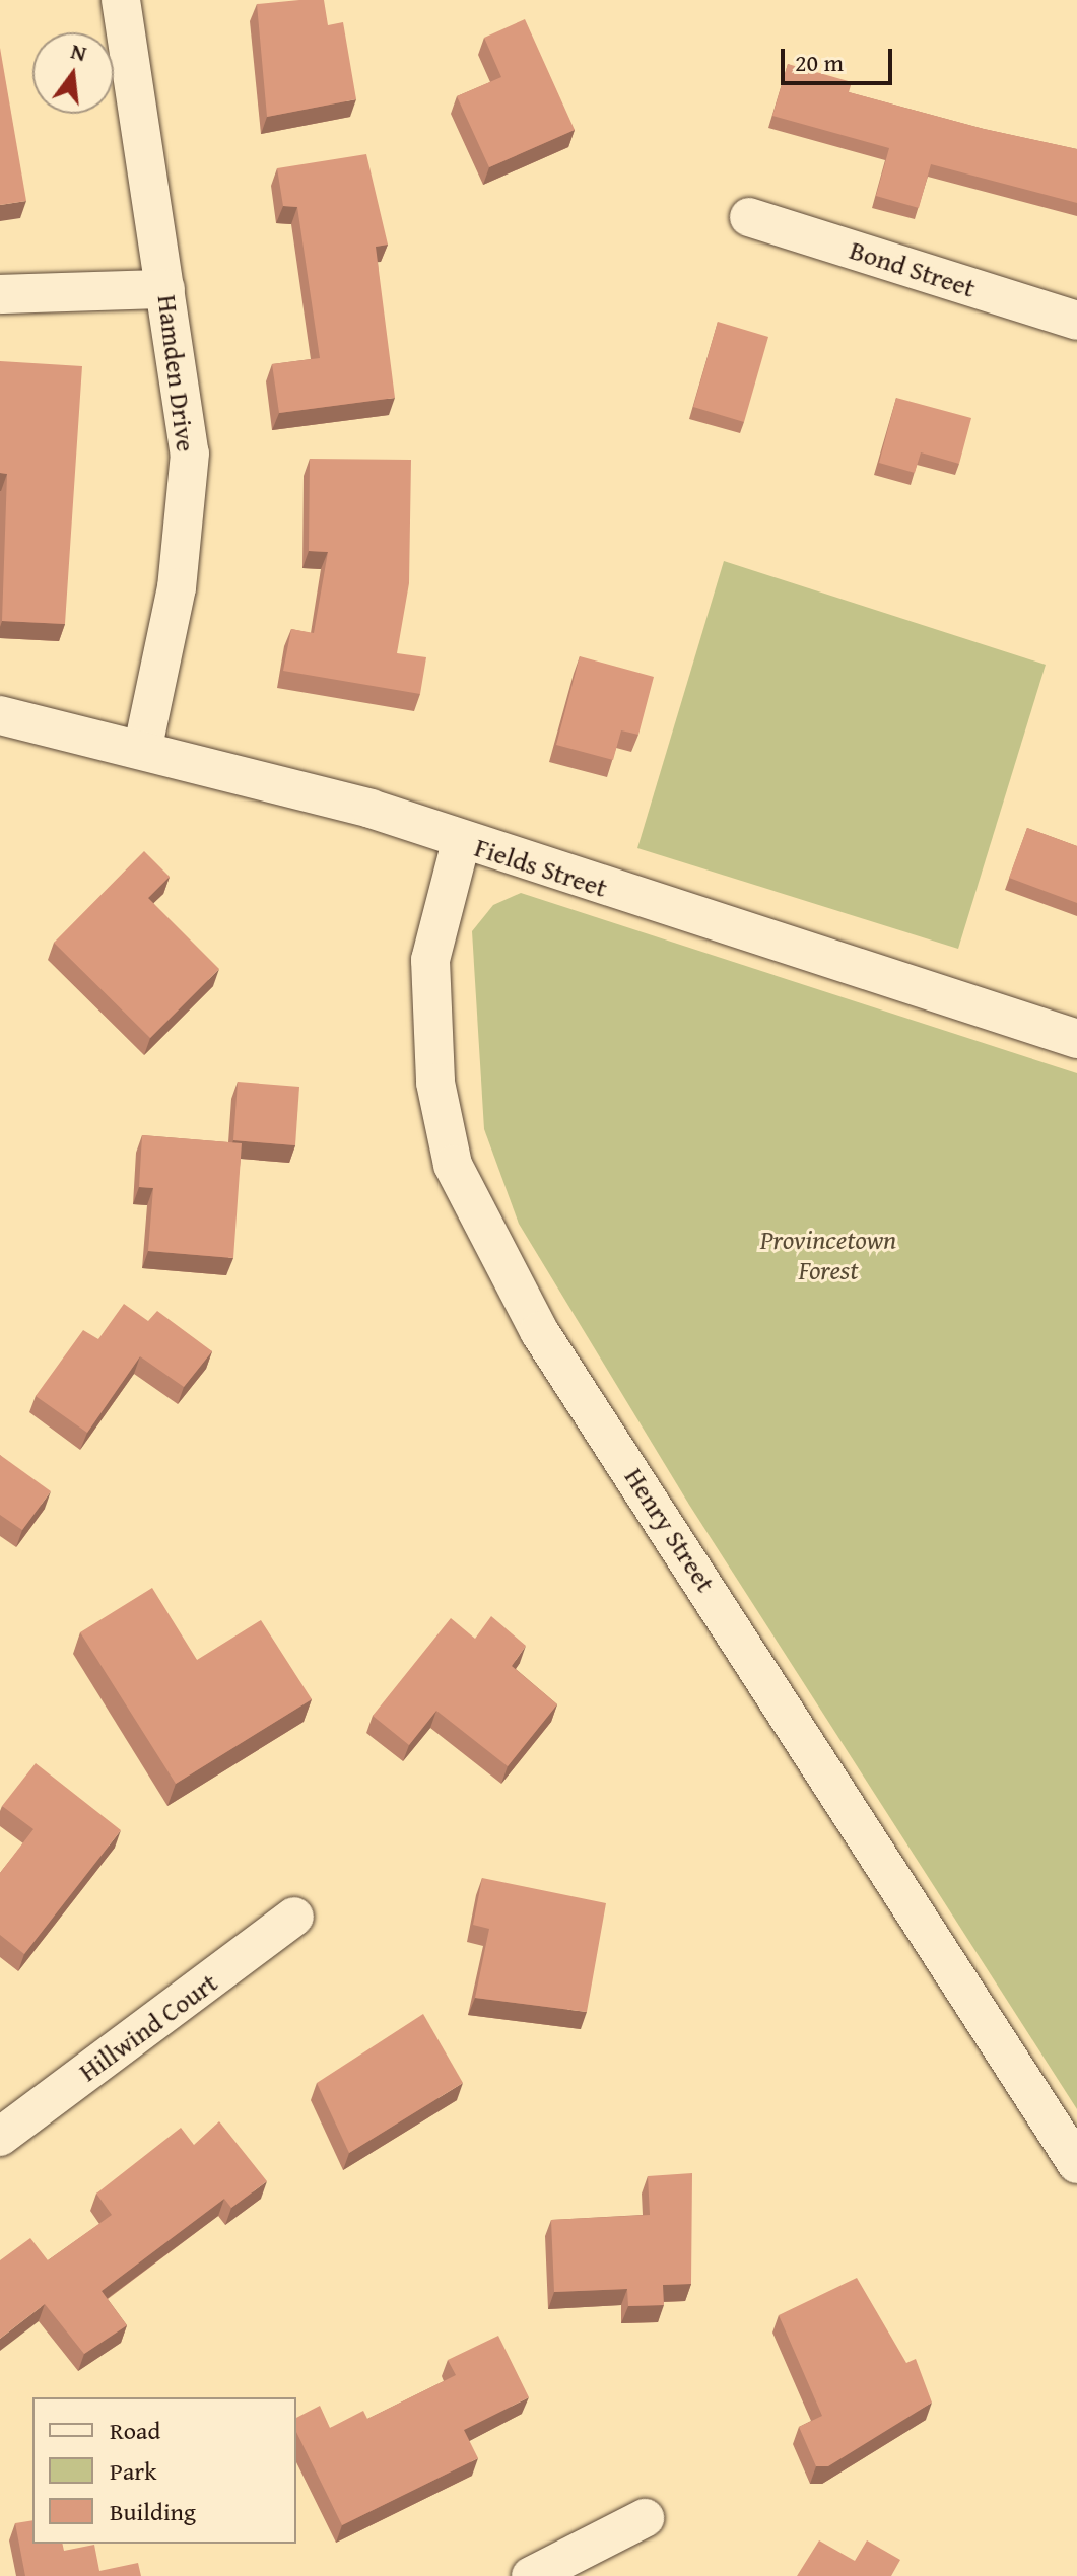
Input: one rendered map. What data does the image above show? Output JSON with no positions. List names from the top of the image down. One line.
{"streets":{"street":["Bond Street","Hamden Drive","Fields Street","Henry Street","Hillwind Court"]},"crossings":[["Hamden Drive","Fields Street"],["Fields Street","Henry Street"]],"parks":["Provincetown Forest"],"legend":["Road","Park","Building"],"scale_bar":"20 m","north":"top"}
